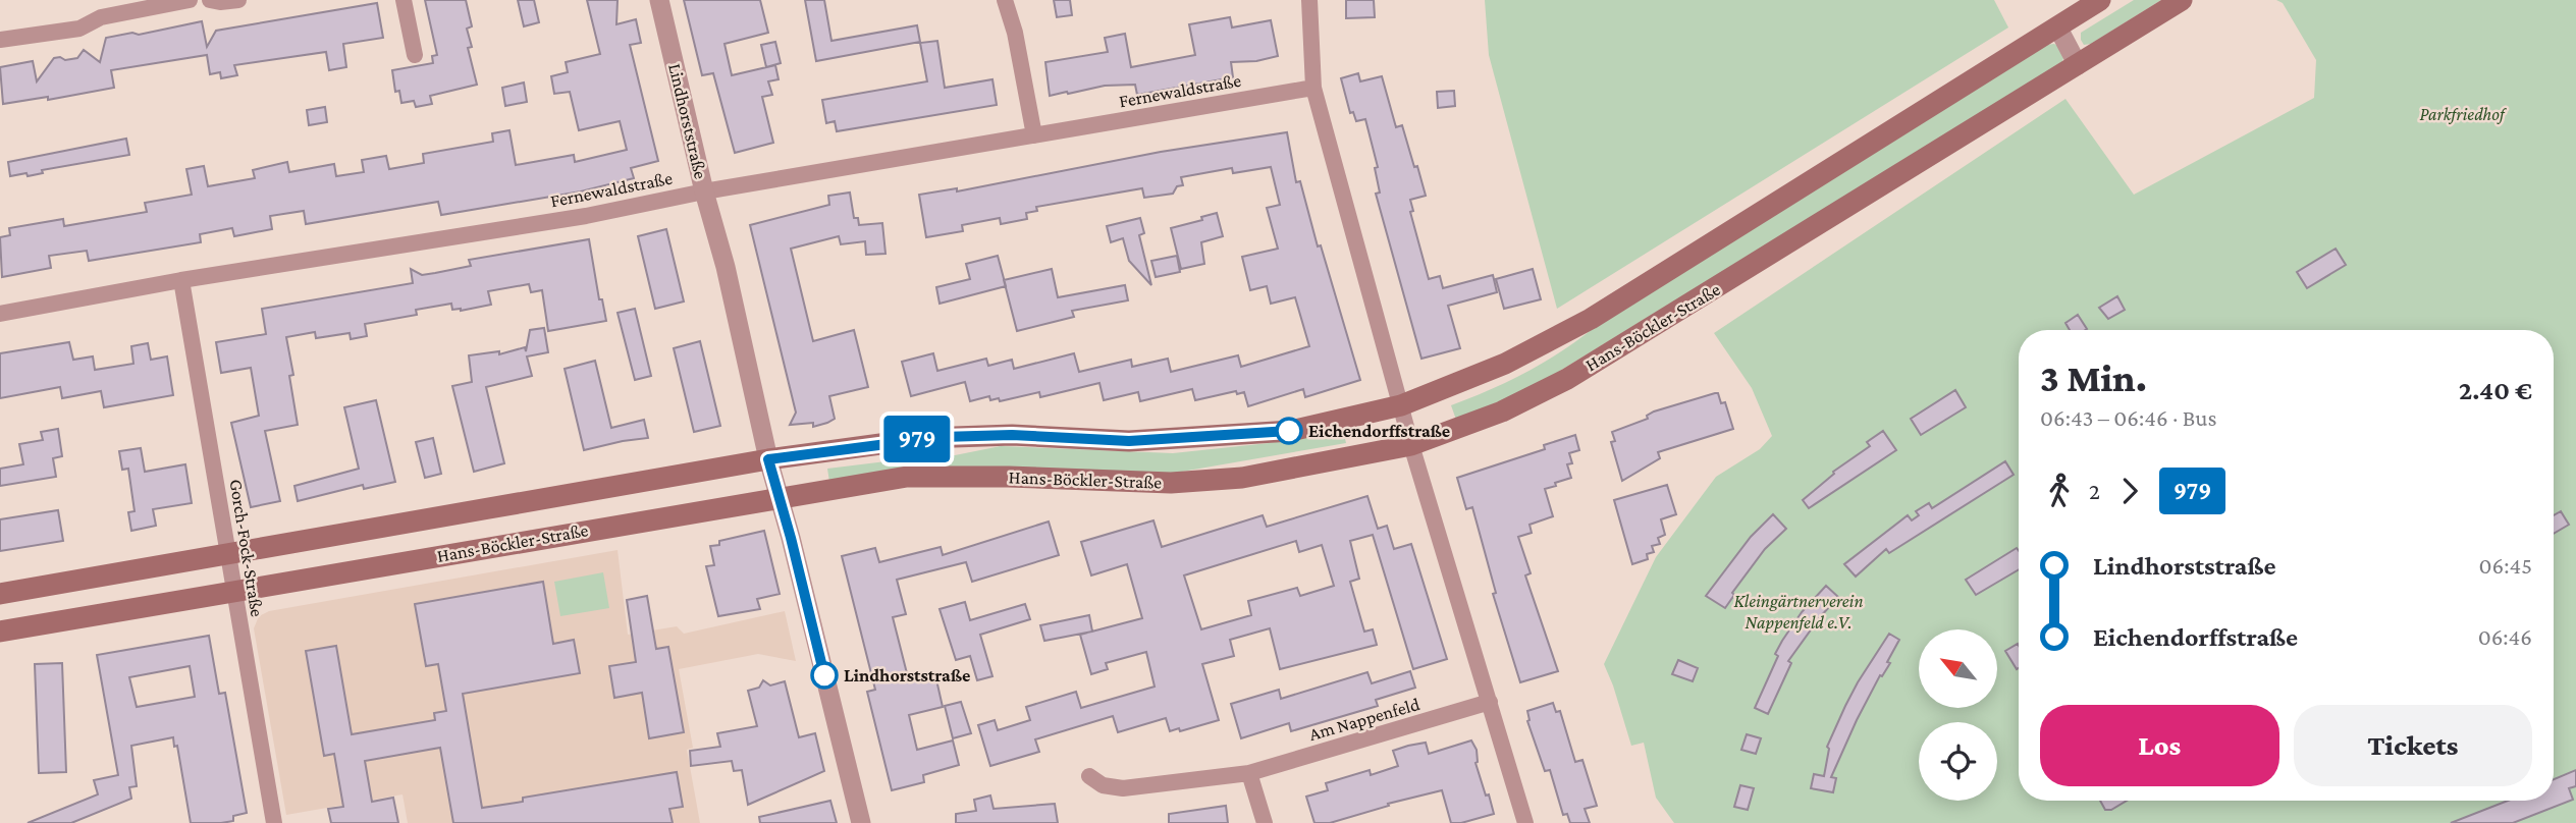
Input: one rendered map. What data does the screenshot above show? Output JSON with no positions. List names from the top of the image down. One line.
{"streets":{"main road":["Hans-Böckler-Straße"],"street":["Fernewaldstraße","Lindhorststraße","Gorch-Fock-Straße","Am Nappenfeld"]},"crossings":[["Fernewaldstraße","Lindhorststraße"],["Fernewaldstraße","Gorch-Fock-Straße"],["Lindhorststraße","Hans-Böckler-Straße"],["Hans-Böckler-Straße","Gorch-Fock-Straße"]],"parks":["Parkfriedhof","Kleingärtnerverein Nappenfeld e.V."],"places":["Eichendorffstraße","Lindhorststraße"],"lines":["bus line 979"],"north":"top left","page":{"on_map":"979","heading":["3 Min.","06:43 – 06:46 · Bus","2.40 €"],"legs":["2","979"],"list":[{"name":"Lindhorststraße","value":"06:45"},{"name":"Eichendorffstraße","value":"06:46"}],"buttons":["Los","Tickets"]}}
